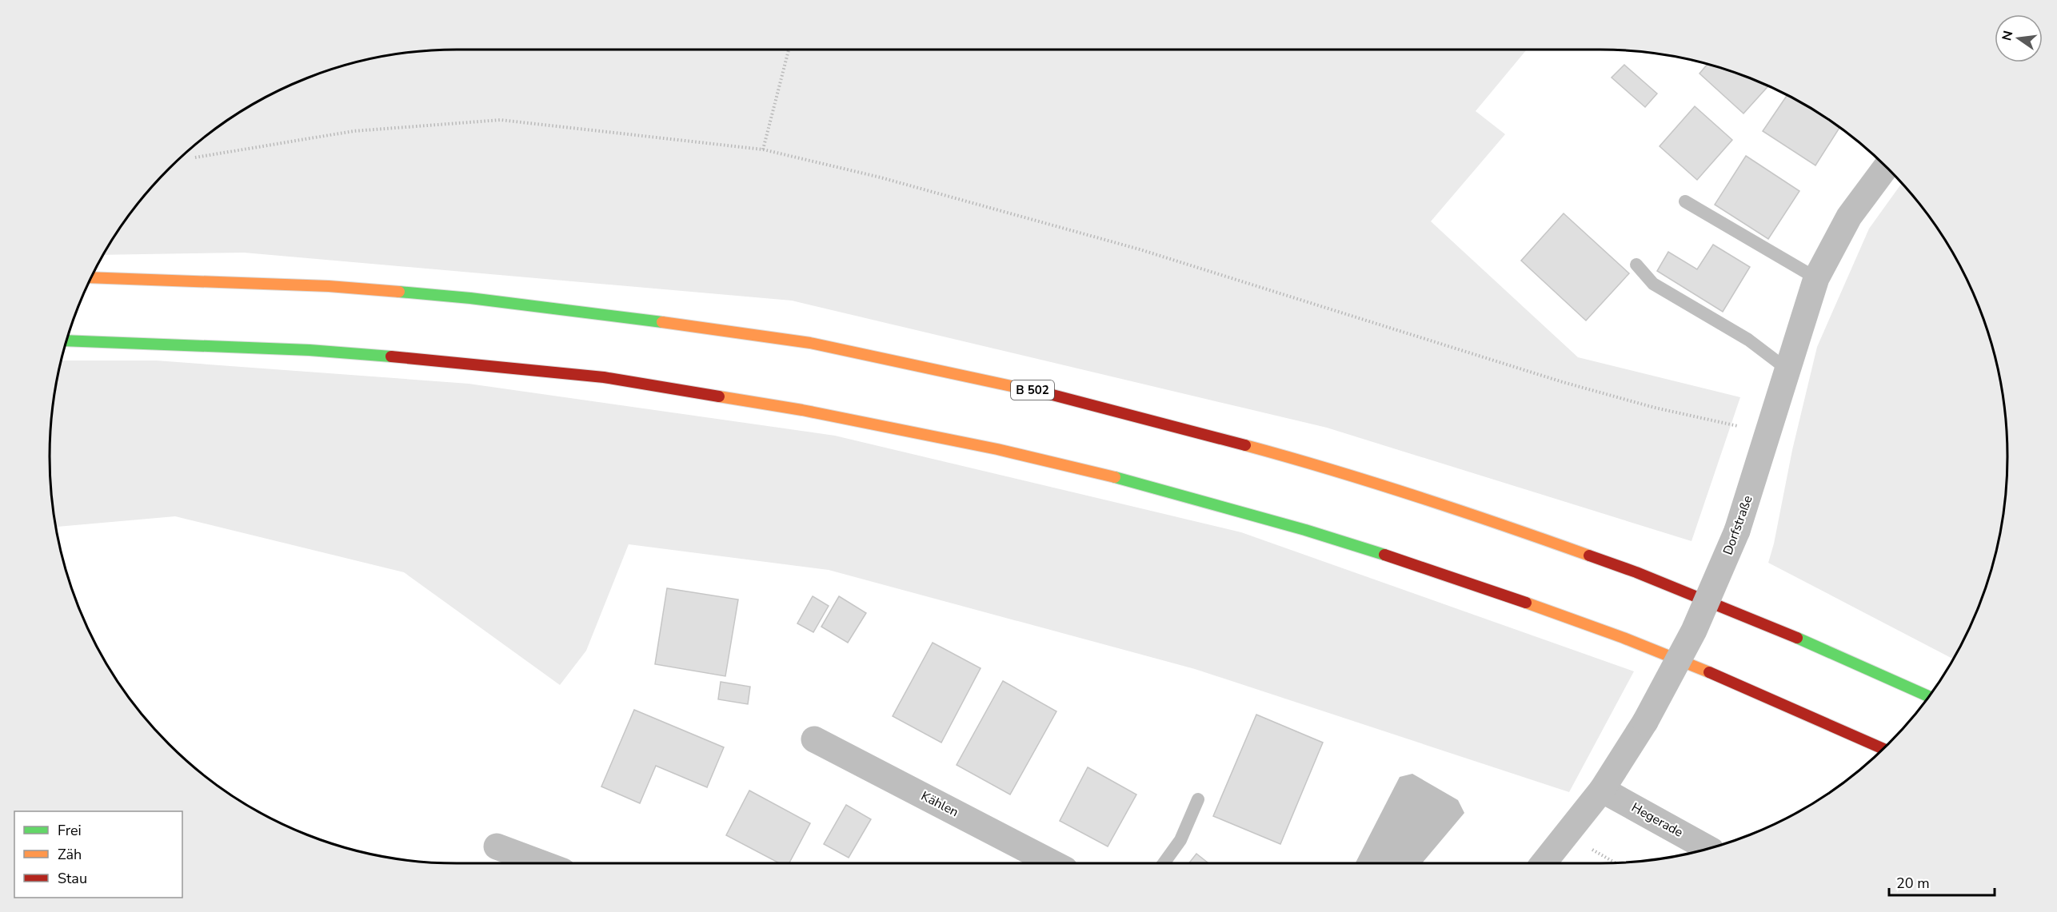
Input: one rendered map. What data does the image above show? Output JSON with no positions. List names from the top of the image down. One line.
{"streets":{"highway":["B 502"],"street":["Dorfstraße","Kählen","Hegerade"]},"crossings":[["Dorfstraße","Hegerade"]],"legend":["Frei","Zäh","Stau"],"scale_bar":"20 m","north":"left"}
